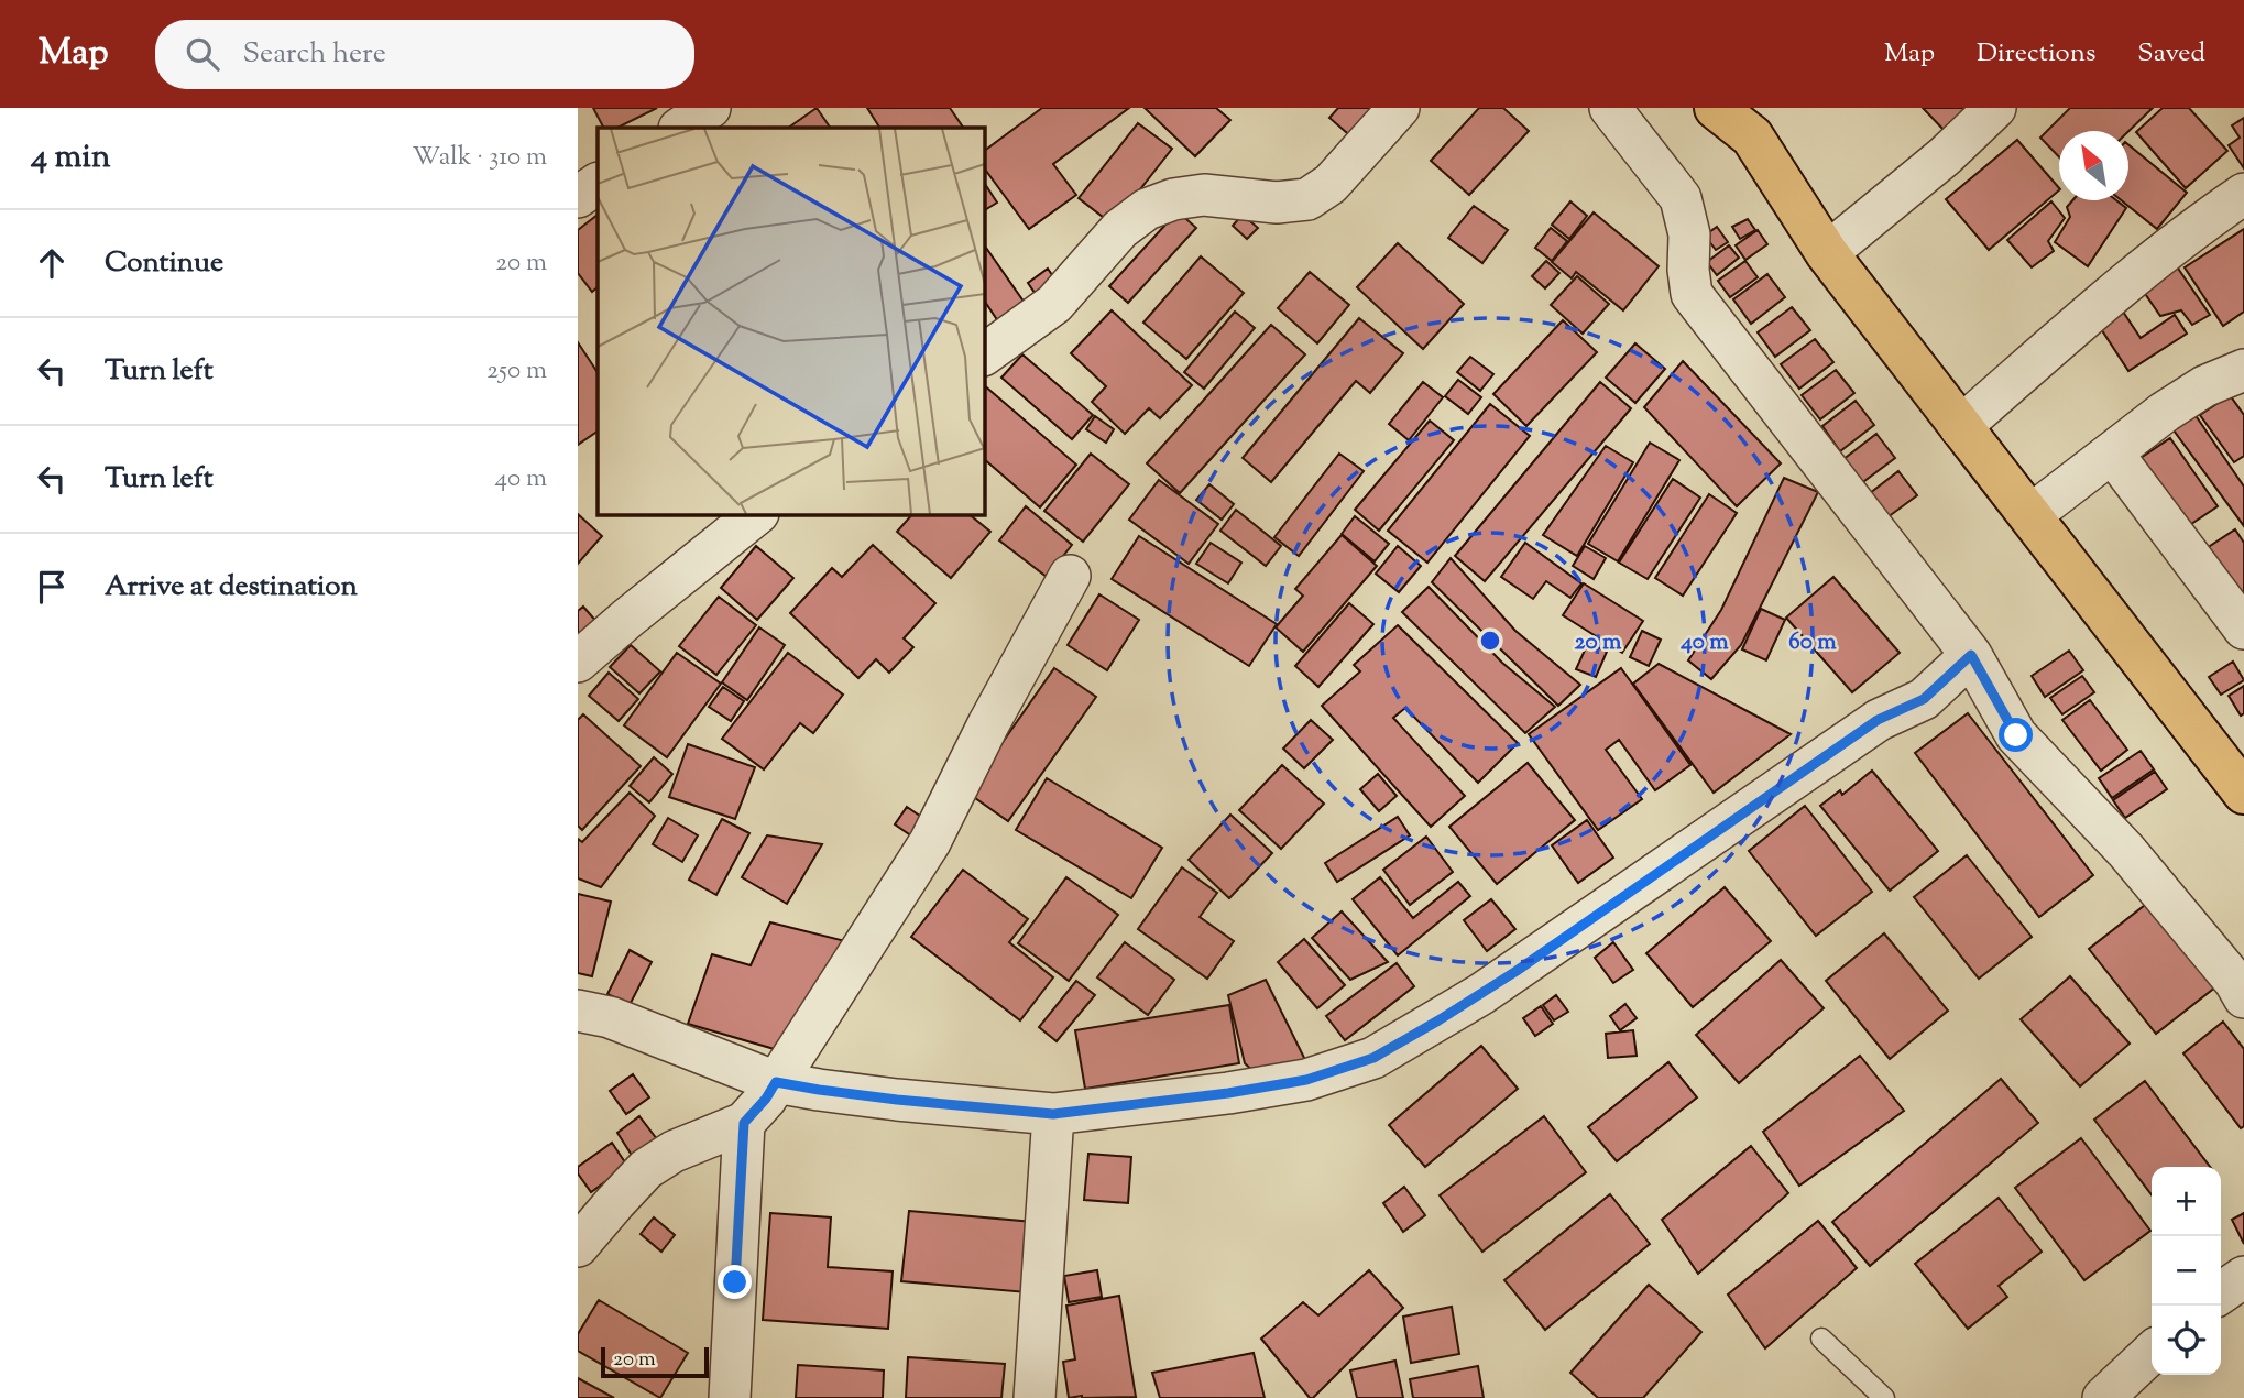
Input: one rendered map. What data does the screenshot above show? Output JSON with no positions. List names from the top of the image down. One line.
{"scale_bar":"20 m","north":"top left","page":{"header":"Map","search":"Search here","nav":["Map","Directions","Saved"],"heading":["4 min","Walk · 310 m"],"list":[["Continue","20 m"],["Turn left","250 m"],["Turn left","40 m"],"Arrive at destination"],"map_buttons":["+","−"],"scale":"20 m"},"rings":["20 m","40 m","60 m"]}
